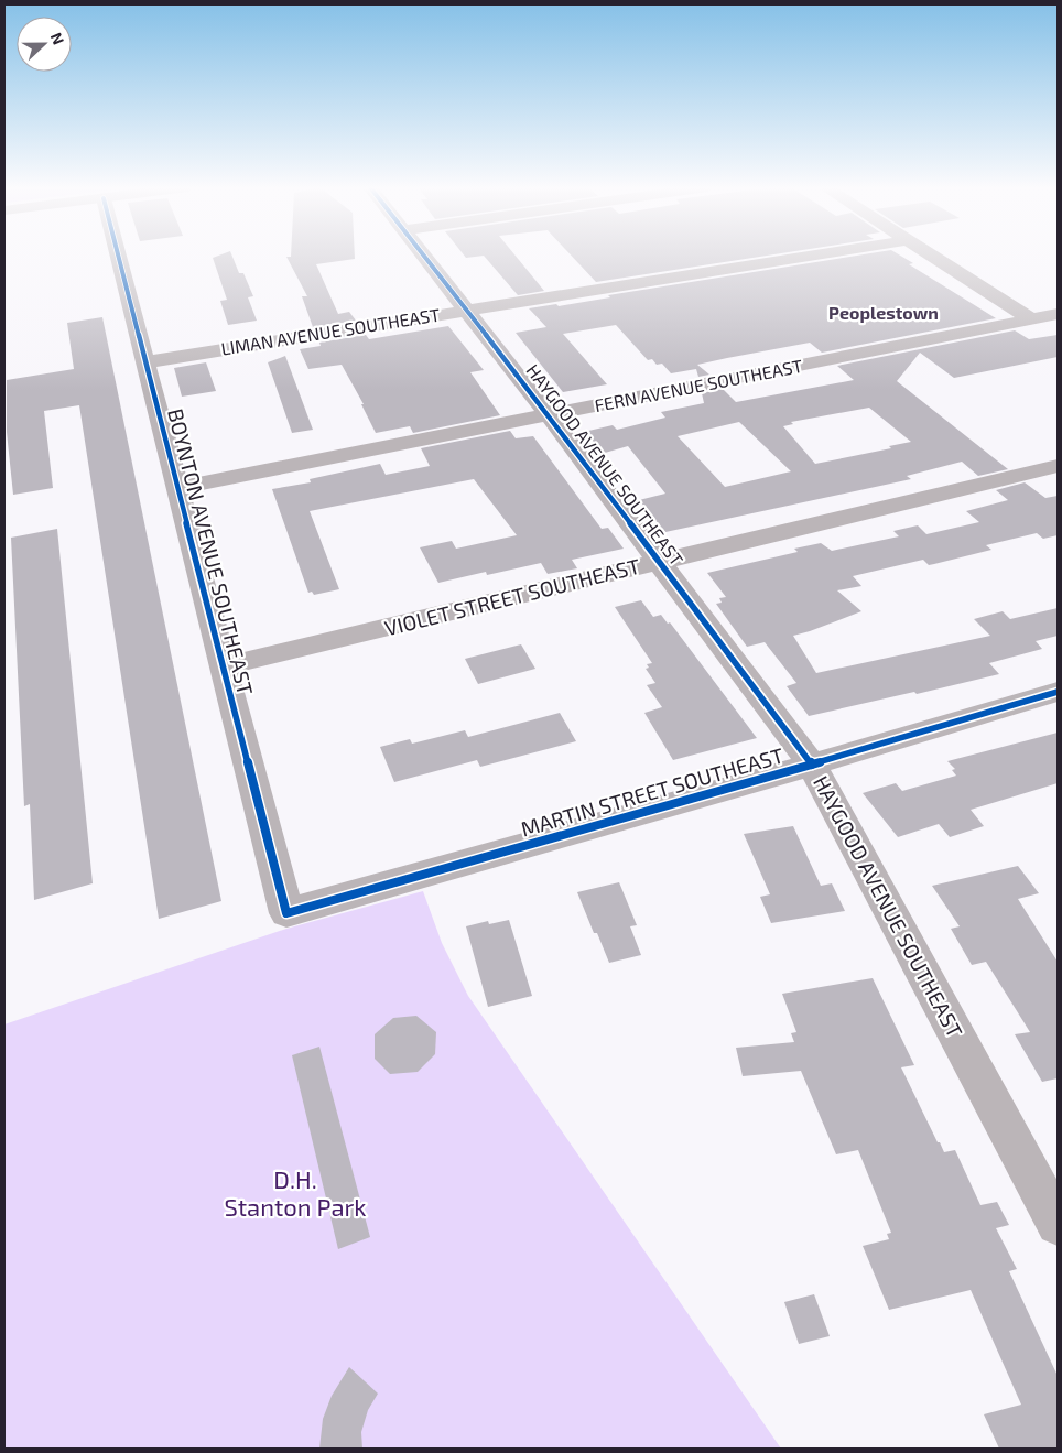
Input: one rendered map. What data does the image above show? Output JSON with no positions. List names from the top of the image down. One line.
{"streets":{"street":["LIMAN AVENUE SOUTHEAST","FERN AVENUE SOUTHEAST","HAYGOOD AVENUE SOUTHEAST","BOYNTON AVENUE SOUTHEAST","VIOLET STREET SOUTHEAST","MARTIN STREET SOUTHEAST"]},"crossings":[["LIMAN AVENUE SOUTHEAST","HAYGOOD AVENUE SOUTHEAST"],["LIMAN AVENUE SOUTHEAST","BOYNTON AVENUE SOUTHEAST"],["FERN AVENUE SOUTHEAST","HAYGOOD AVENUE SOUTHEAST"],["FERN AVENUE SOUTHEAST","BOYNTON AVENUE SOUTHEAST"],["HAYGOOD AVENUE SOUTHEAST","VIOLET STREET SOUTHEAST"],["HAYGOOD AVENUE SOUTHEAST","MARTIN STREET SOUTHEAST"],["BOYNTON AVENUE SOUTHEAST","VIOLET STREET SOUTHEAST"],["BOYNTON AVENUE SOUTHEAST","MARTIN STREET SOUTHEAST"]],"districts":["Peoplestown"],"parks":["D.H. Stanton Park"],"north":"right"}
